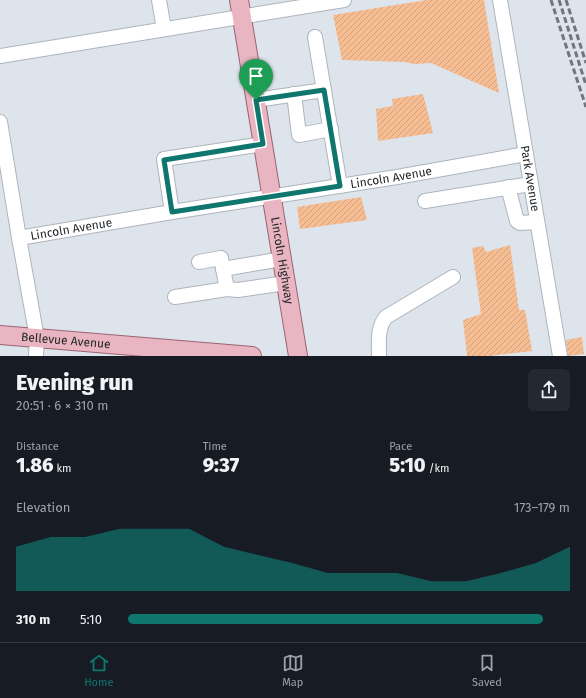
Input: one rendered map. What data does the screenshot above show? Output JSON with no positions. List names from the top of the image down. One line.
{"streets":{"main road":["Lincoln Highway","Bellevue Avenue"],"street":["Lincoln Avenue","Park Avenue"]},"crossings":[["Lincoln Avenue","Park Avenue"],["Lincoln Avenue","Lincoln Highway"]],"page":{"heading":["Evening run","20:51 · 6 × 310 m"],"stats":[["Distance","1.86 km"],["Time","9:37"],["Pace","5:10 /km"]],"chart":["Elevation","173–179 m"],"list":[{"name":"310 m","note":"5:10"}],"tabs":["Home","Map","Saved"]}}
